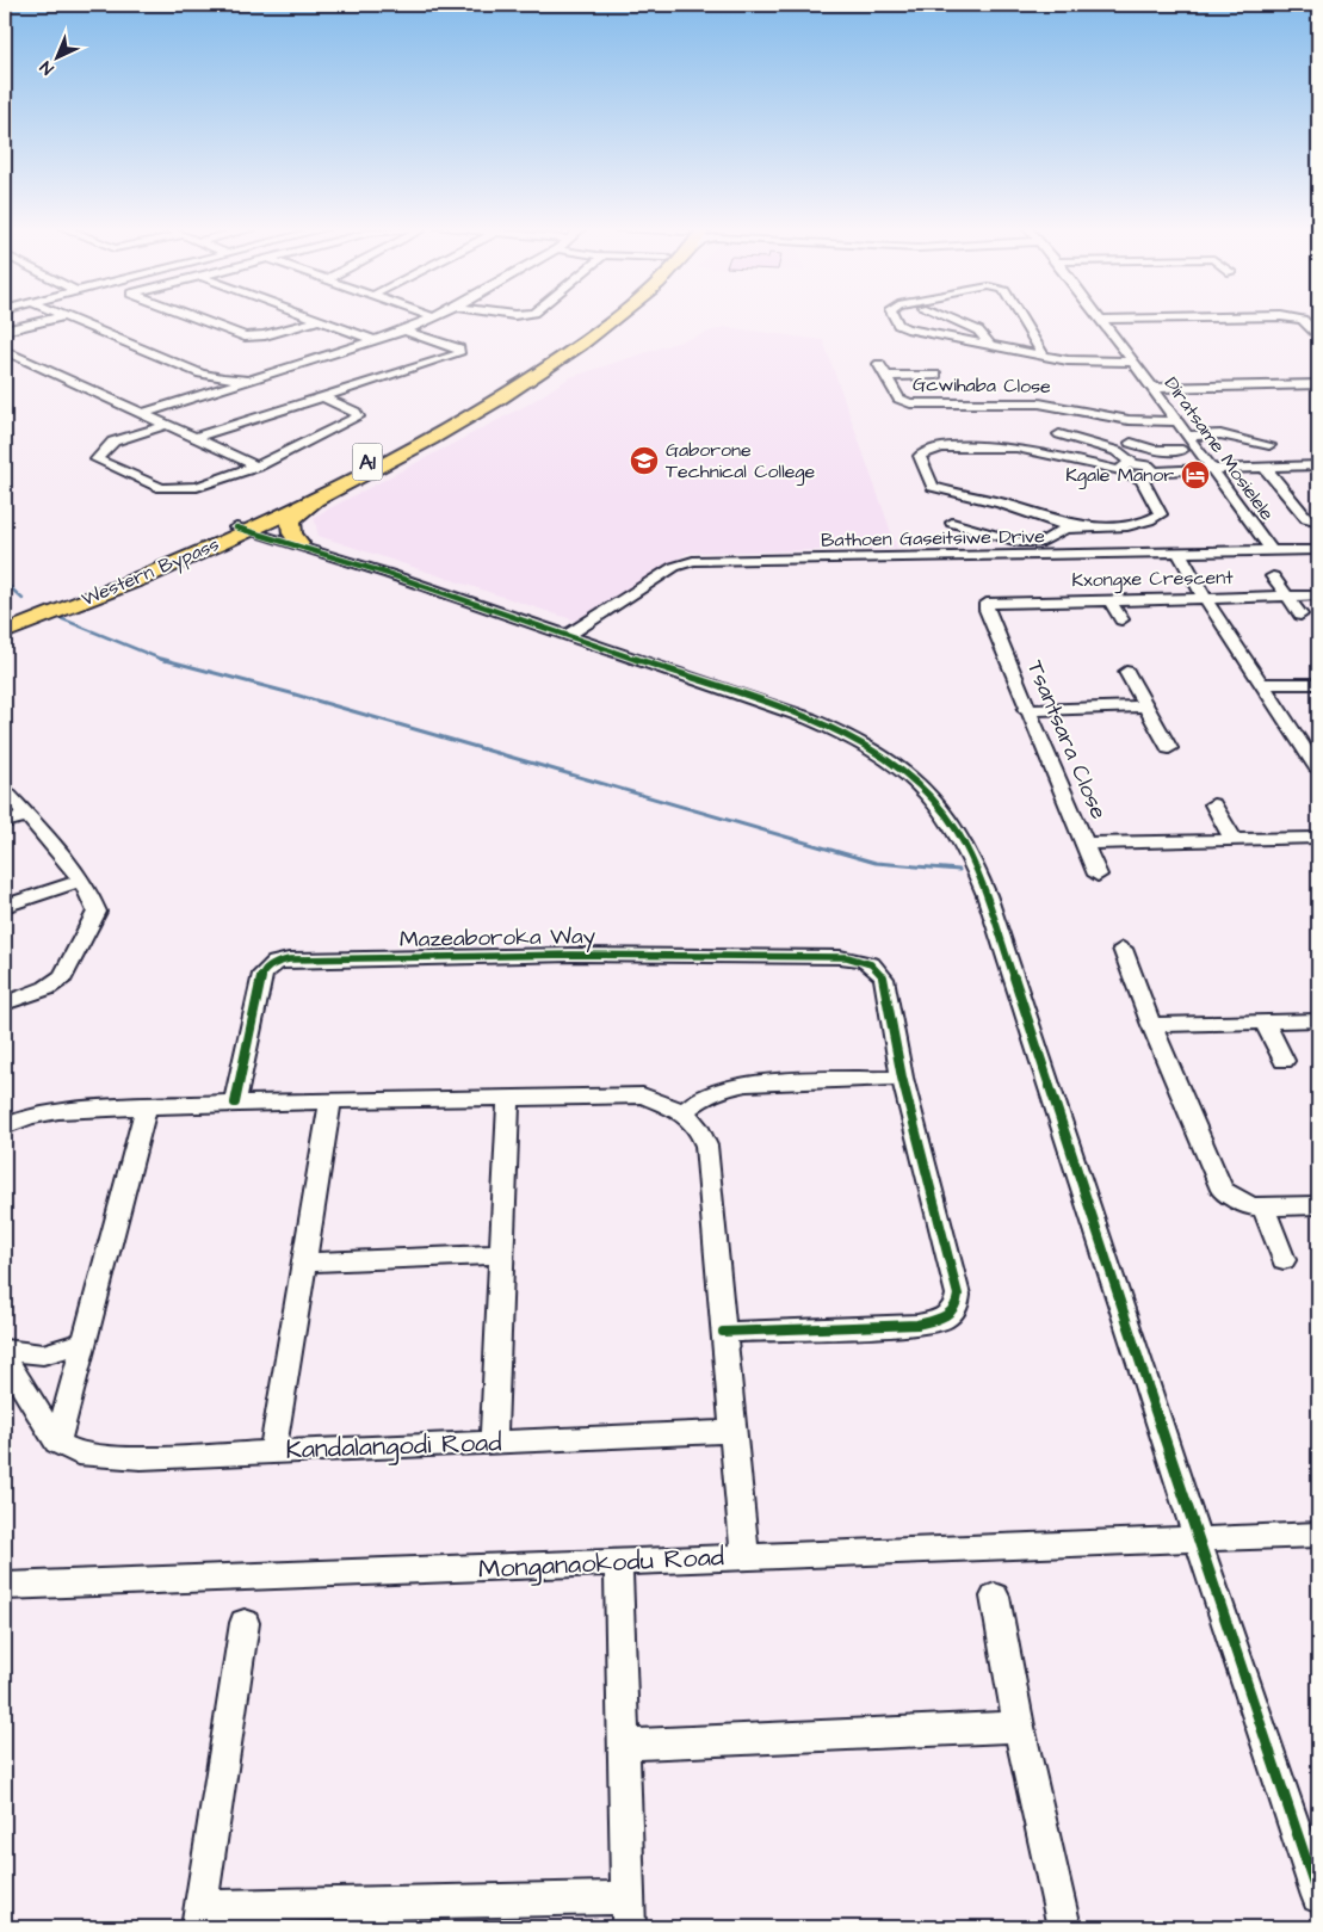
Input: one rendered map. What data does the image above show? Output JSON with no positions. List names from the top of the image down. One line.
{"streets":{"highway":["A1","Western Bypass"],"street":["Gcwihaba Close","Diratsame Mosielele","Bathoen Gaseitsiwe Drive","Kxongxe Crescent","Tsantsara Close","Mazeaboroka Way","Kandalangodi Road","Monganaokodu Road"]},"crossings":[["Gcwihaba Close","Diratsame Mosielele"],["Diratsame Mosielele","Bathoen Gaseitsiwe Drive"],["Kxongxe Crescent","Tsantsara Close"]],"places":{"school or university":["Gaborone Technical College"],"hotel":["Kgale Manor"]},"north":"bottom left"}
